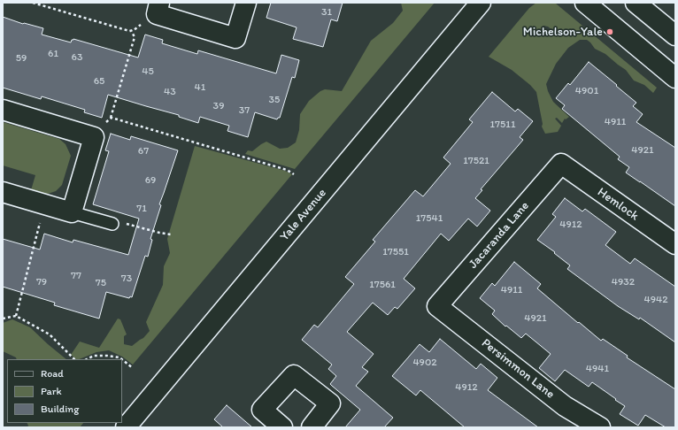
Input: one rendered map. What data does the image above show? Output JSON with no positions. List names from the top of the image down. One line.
{"streets":{"street":["Hemlock","Yale Avenue","Jacaranda Lane","Persimmon Lane"]},"crossings":[["Hemlock","Jacaranda Lane"],["Jacaranda Lane","Persimmon Lane"]],"places":["Michelson-Yale"],"house_numbers":["31","61","63","59","45","65","41","4901","43","35","39","37","4911","17511","4921","67","17521","69","71","17541","4912","17551","77","73","79","4932","75","17561","4911","4942","4921","4902","4941","4912"],"legend":["Road","Park","Building"]}
